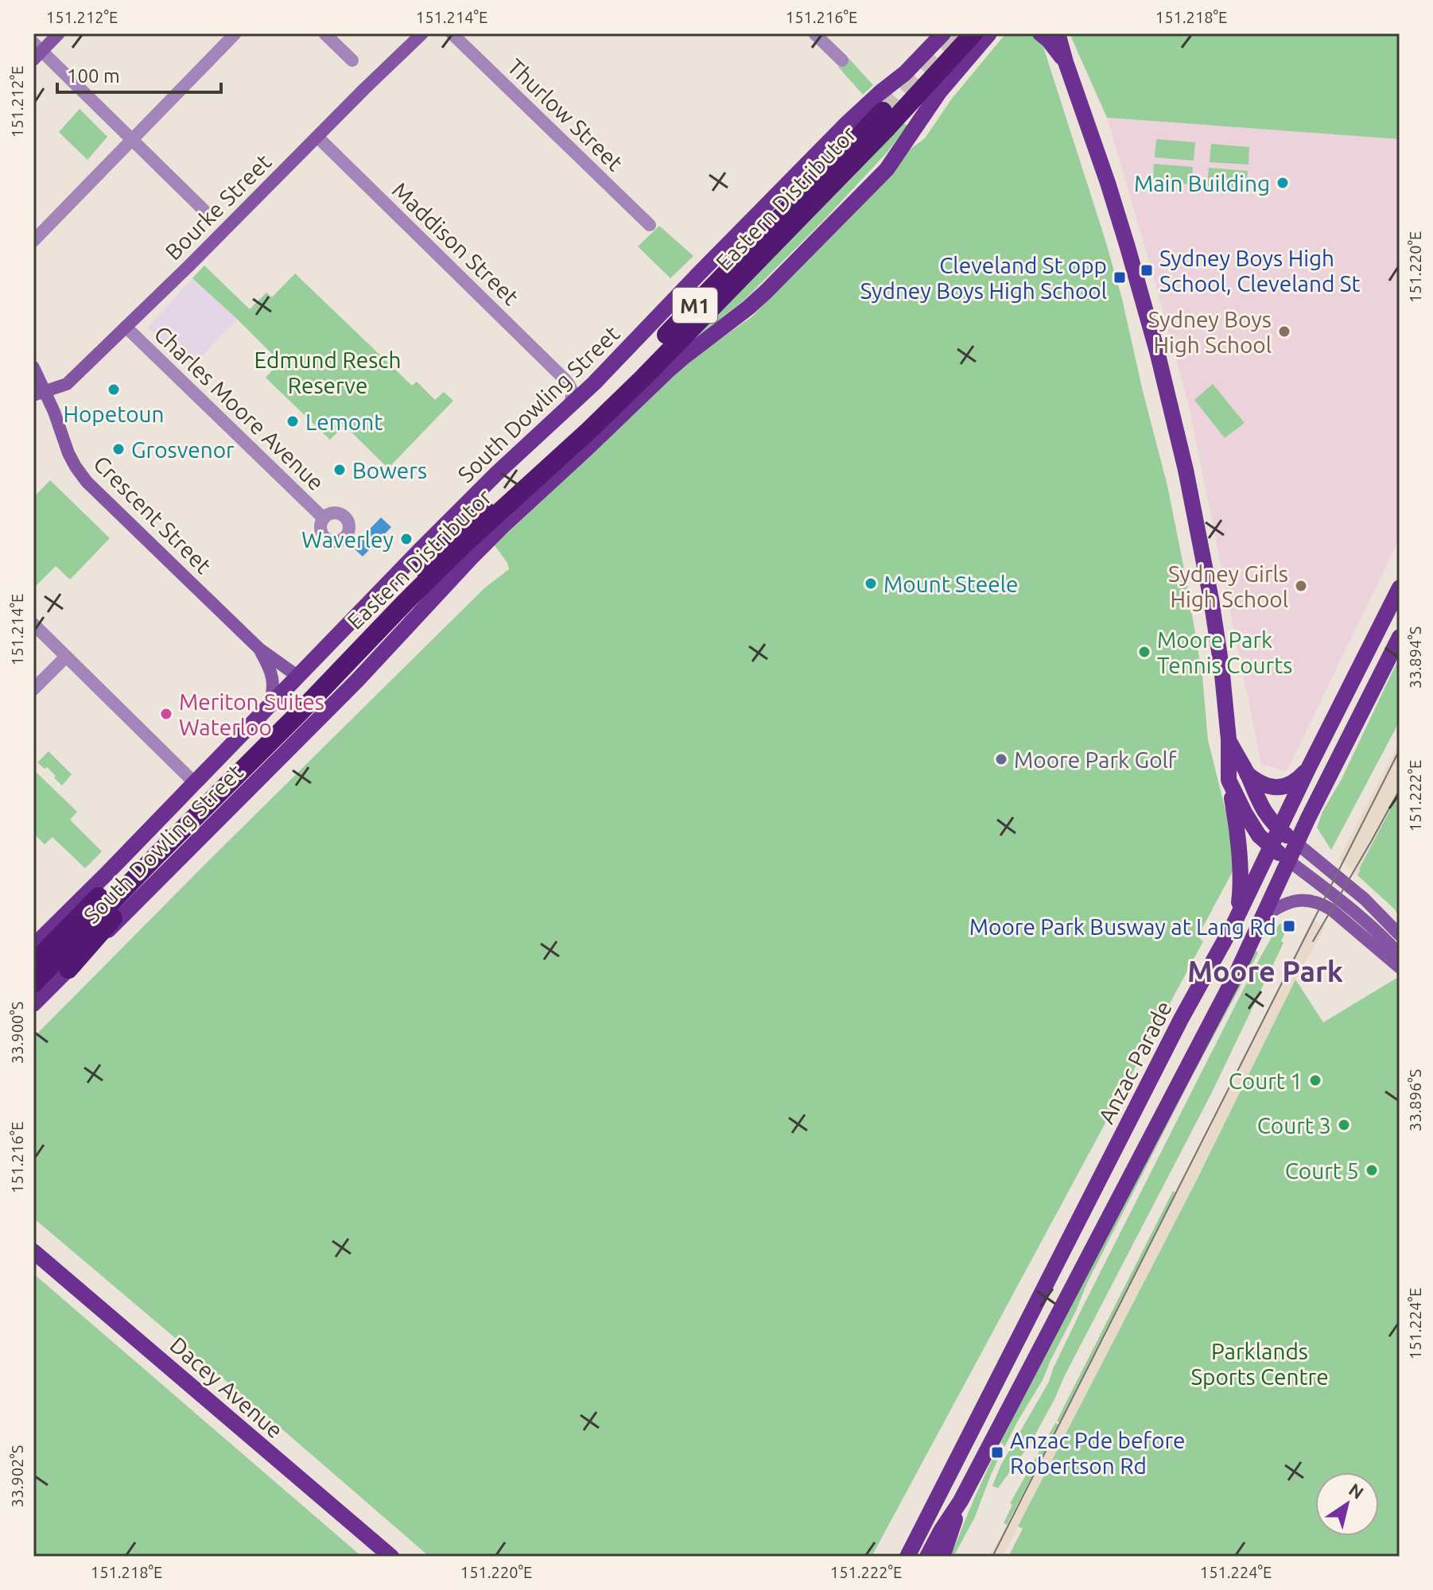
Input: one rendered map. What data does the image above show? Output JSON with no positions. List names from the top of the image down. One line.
{"streets":{"highway":["Eastern Distributor","M1"],"main road":["South Dowling Street","Anzac Parade","Dacey Avenue"],"street":["Thurlow Street","Bourke Street","Maddison Street","Charles Moore Avenue","Crescent Street"]},"crossings":[["Bourke Street","Maddison Street"],["Bourke Street","Charles Moore Avenue"],["Bourke Street","Crescent Street"],["South Dowling Street","Crescent Street"]],"districts":["Moore Park"],"parks":["Edmund Resch Reserve","Parklands Sports Centre"],"places":{"other":["Main Building","Sydney Boys High School","Hopetoun","Lemont","Grosvenor","Bowers","Waverley","Mount Steele","Sydney Girls High School","Moore Park Tennis Courts","Meriton Suites Waterloo","Moore Park Golf","Court 1","Court 3","Court 5"],"transit":["Sydney Boys High School, Cleveland St","Cleveland St opp Sydney Boys High School","Moore Park Busway at Lang Rd","Anzac Pde before Robertson Rd"]},"scale_bar":"100 m","north":"top right","coordinates":["151.212°E","151.214°E","151.216°E","151.218°E","151.220°E","33.894°S","151.222°E","33.900°S","33.896°S","151.224°E","33.902°S"]}
